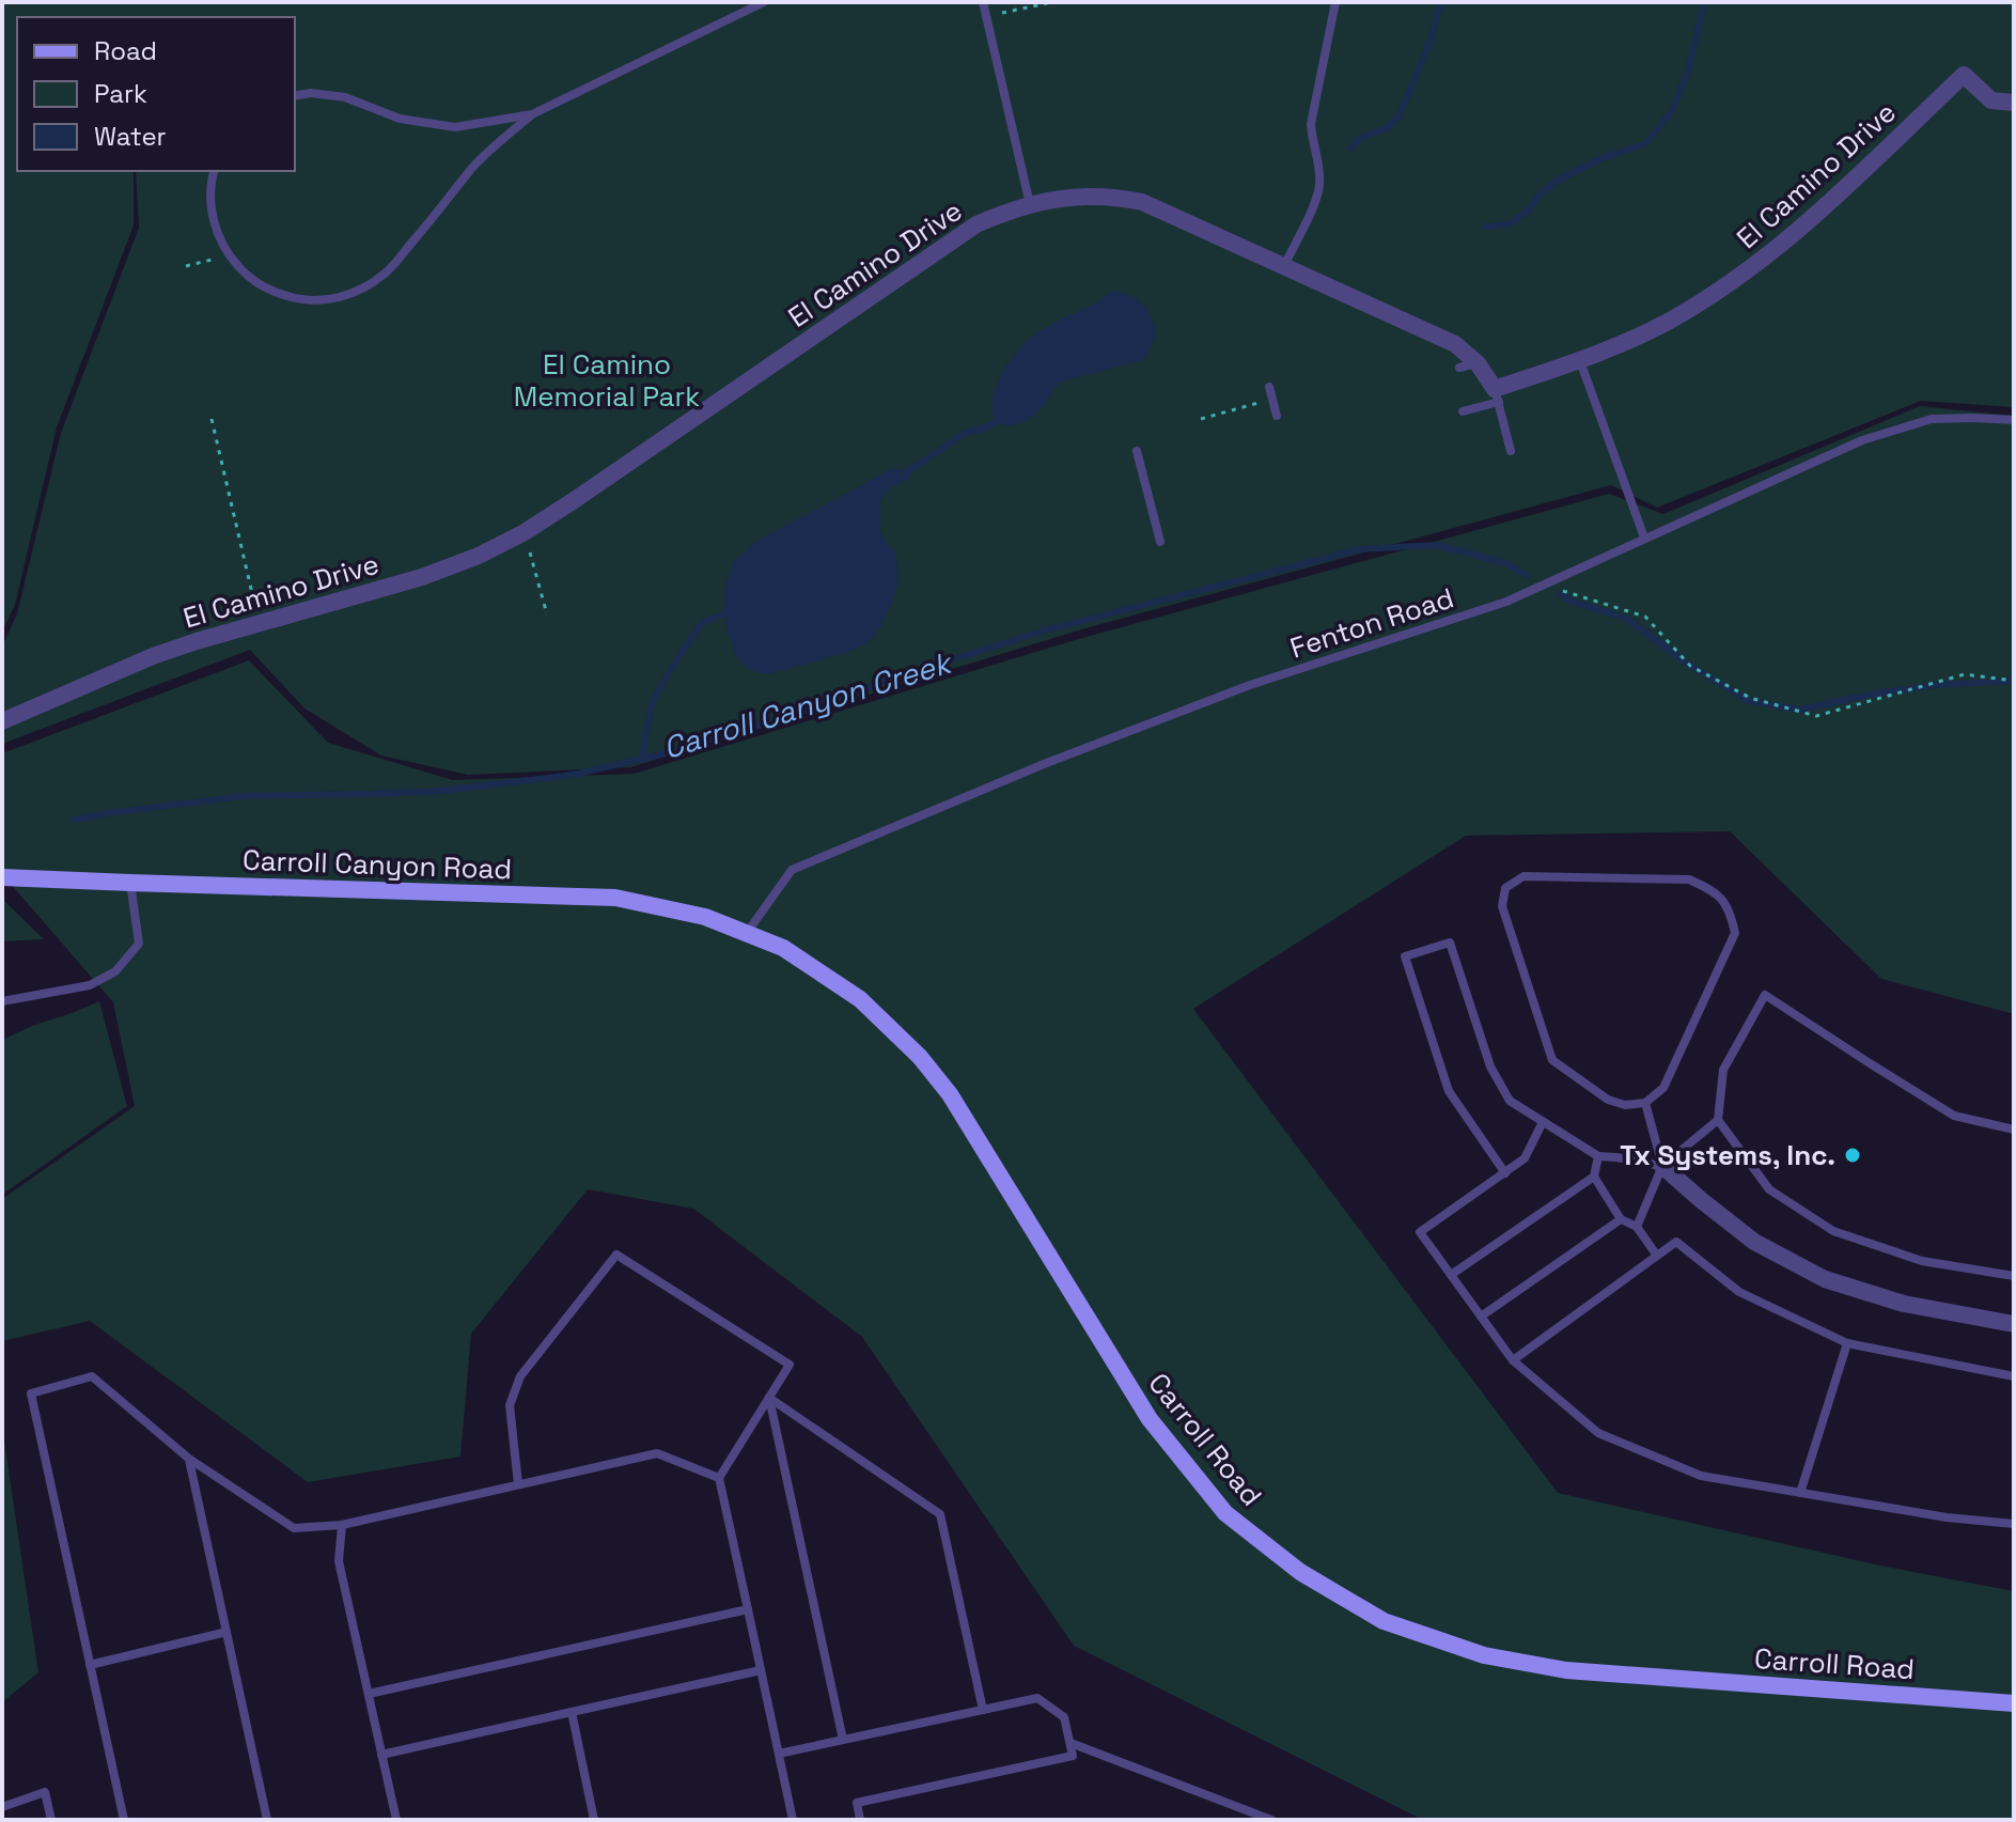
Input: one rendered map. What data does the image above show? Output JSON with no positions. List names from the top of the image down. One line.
{"streets":{"main road":["Carroll Canyon Road","Carroll Road"],"street":["El Camino Drive"],"lane":["Fenton Road"]},"crossings":[["Fenton Road","Carroll Canyon Road"],["Fenton Road","Carroll Road"],["Carroll Canyon Road","Carroll Road"]],"water":["Carroll Canyon Creek"],"parks":["El Camino Memorial Park"],"places":["Tx Systems, Inc."],"legend":["Road","Park","Water"]}
